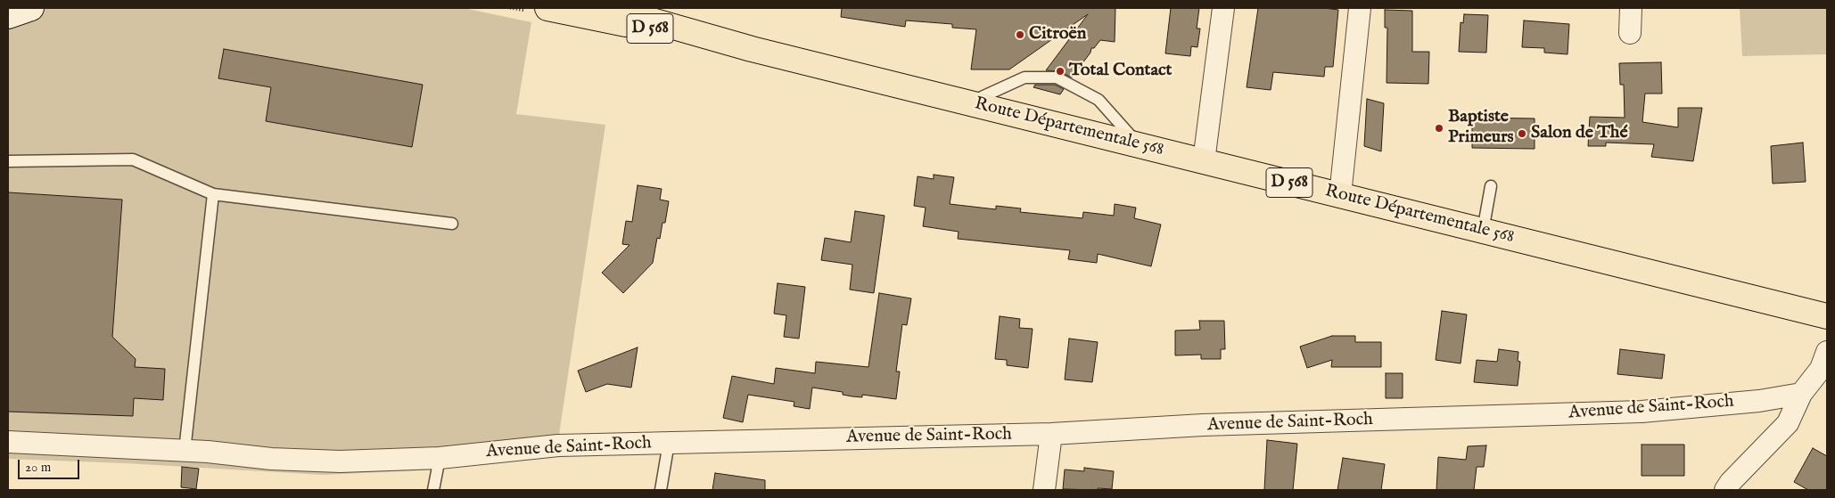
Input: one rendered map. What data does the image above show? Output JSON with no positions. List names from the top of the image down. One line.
{"streets":{"main road":["D 568","Route Départementale 568"],"street":["Avenue de Saint-Roch"]},"places":["Citroën","Total Contact","Baptiste Primeurs","Salon de Thé"],"scale_bar":"20 m"}
